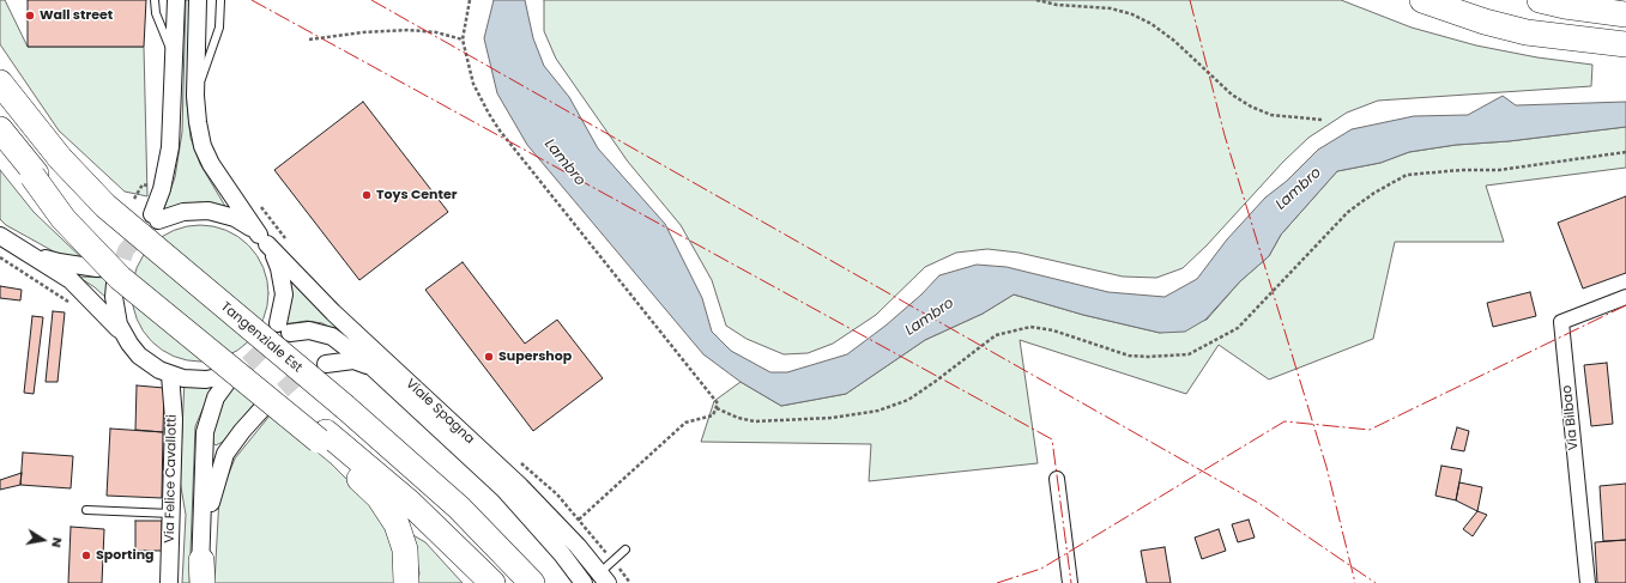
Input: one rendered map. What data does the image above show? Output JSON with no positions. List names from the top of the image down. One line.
{"streets":{"highway":["Tangenziale Est"],"street":["Viale Spagna","Via Bilbao","Via Felice Cavallotti"]},"water":["Lambro"],"places":["Wall street","Toys Center","Supershop","Sporting"],"north":"right"}
